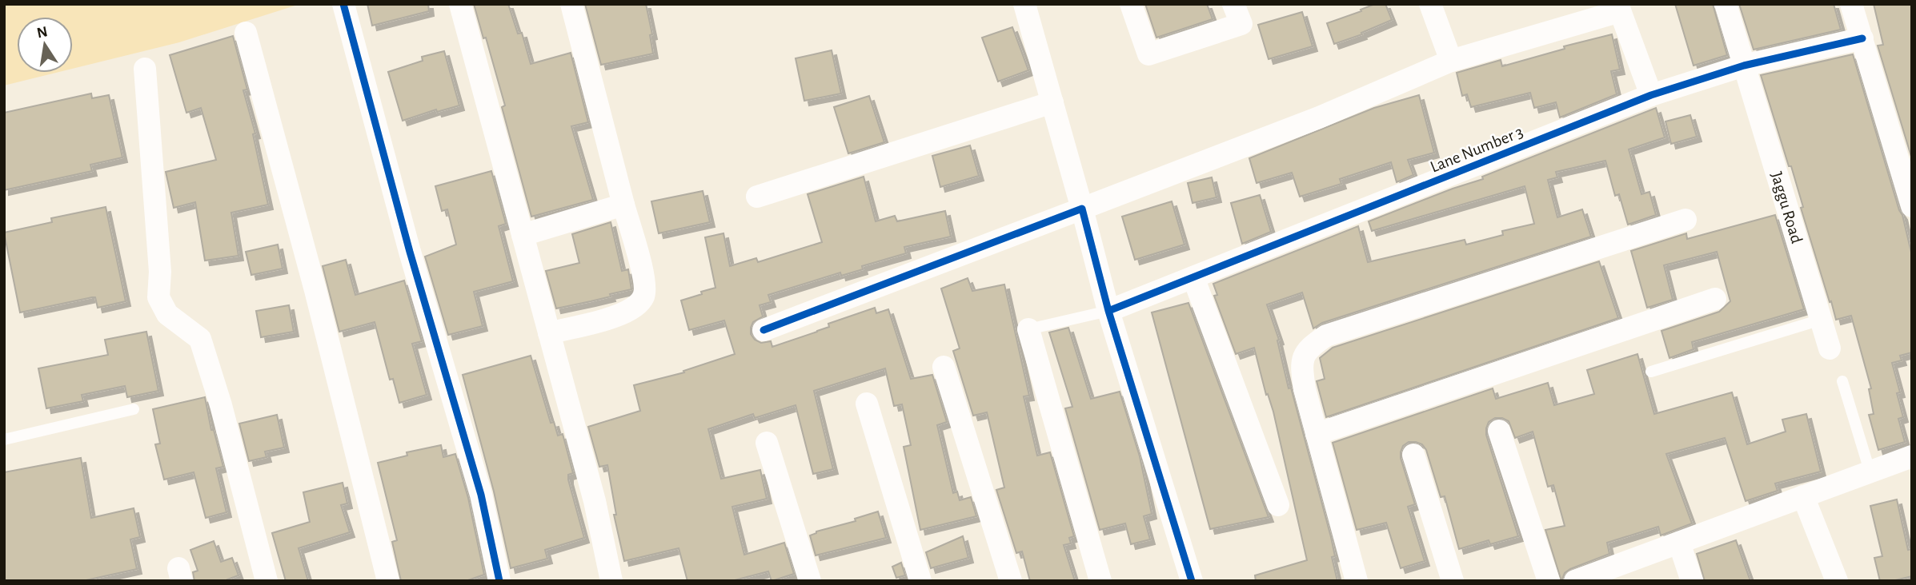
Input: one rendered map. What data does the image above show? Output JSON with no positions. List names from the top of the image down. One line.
{"streets":{"street":["Lane Number 3","Jaggu Road"]},"crossings":[["Lane Number 3","Jaggu Road"]],"north":"top"}
